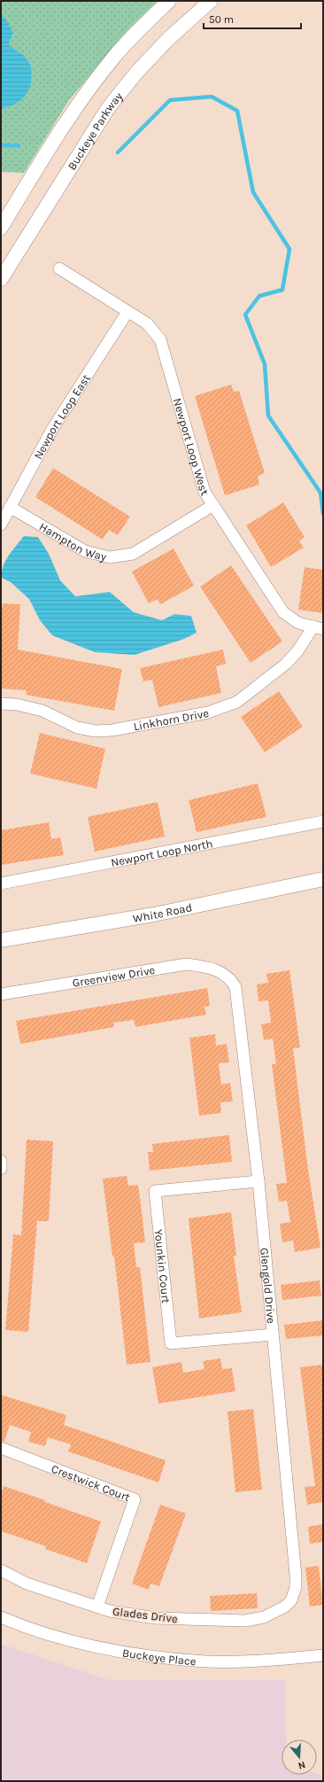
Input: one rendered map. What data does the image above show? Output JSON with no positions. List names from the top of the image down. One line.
{"streets":{"street":["Buckeye Parkway","Newport Loop East","Newport Loop West","Hampton Way","Linkhorn Drive","Newport Loop North","White Road","Greenview Drive","Younkin Court","Glengold Drive","Crestwick Court","Glades Drive","Buckeye Place"]},"crossings":[["Newport Loop East","Newport Loop West"],["Newport Loop East","Hampton Way"],["Newport Loop West","Hampton Way"],["Newport Loop West","Linkhorn Drive"],["Greenview Drive","Glengold Drive"],["Younkin Court","Glengold Drive"],["Glengold Drive","Glades Drive"],["Crestwick Court","Glades Drive"]],"scale_bar":"50 m","north":"bottom"}
